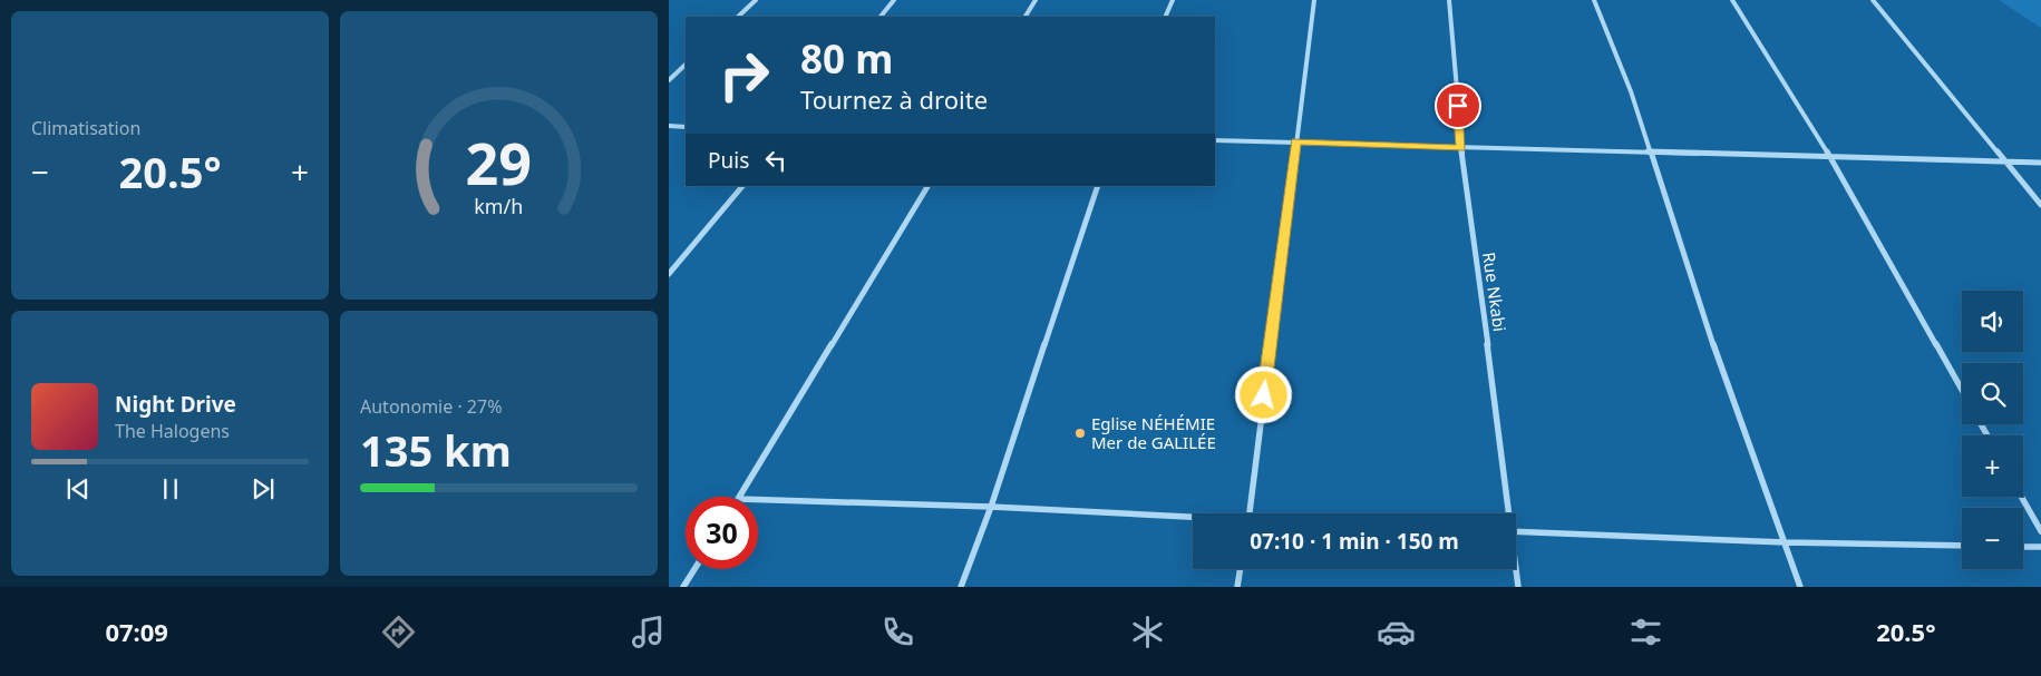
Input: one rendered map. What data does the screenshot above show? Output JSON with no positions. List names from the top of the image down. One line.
{"streets":{"street":["Rue Nkabi"]},"places":["Eglise NÉHÉMIE Mer de GALILÉE"],"page":{"tile":["Climatisation",["Autonomie · 27%","135 km"]],"turn":["80 m","Tournez à droite"],"then":"Puis","heat":["−","20.5°","+"],"map_buttons":["+","−"],"song":["Night Drive","The Halogens"],"limit":"30","trip":"07:10 · 1 min · 150 m","tabs":["07:09","20.5°"],"gauge":["29","km/h"]}}
